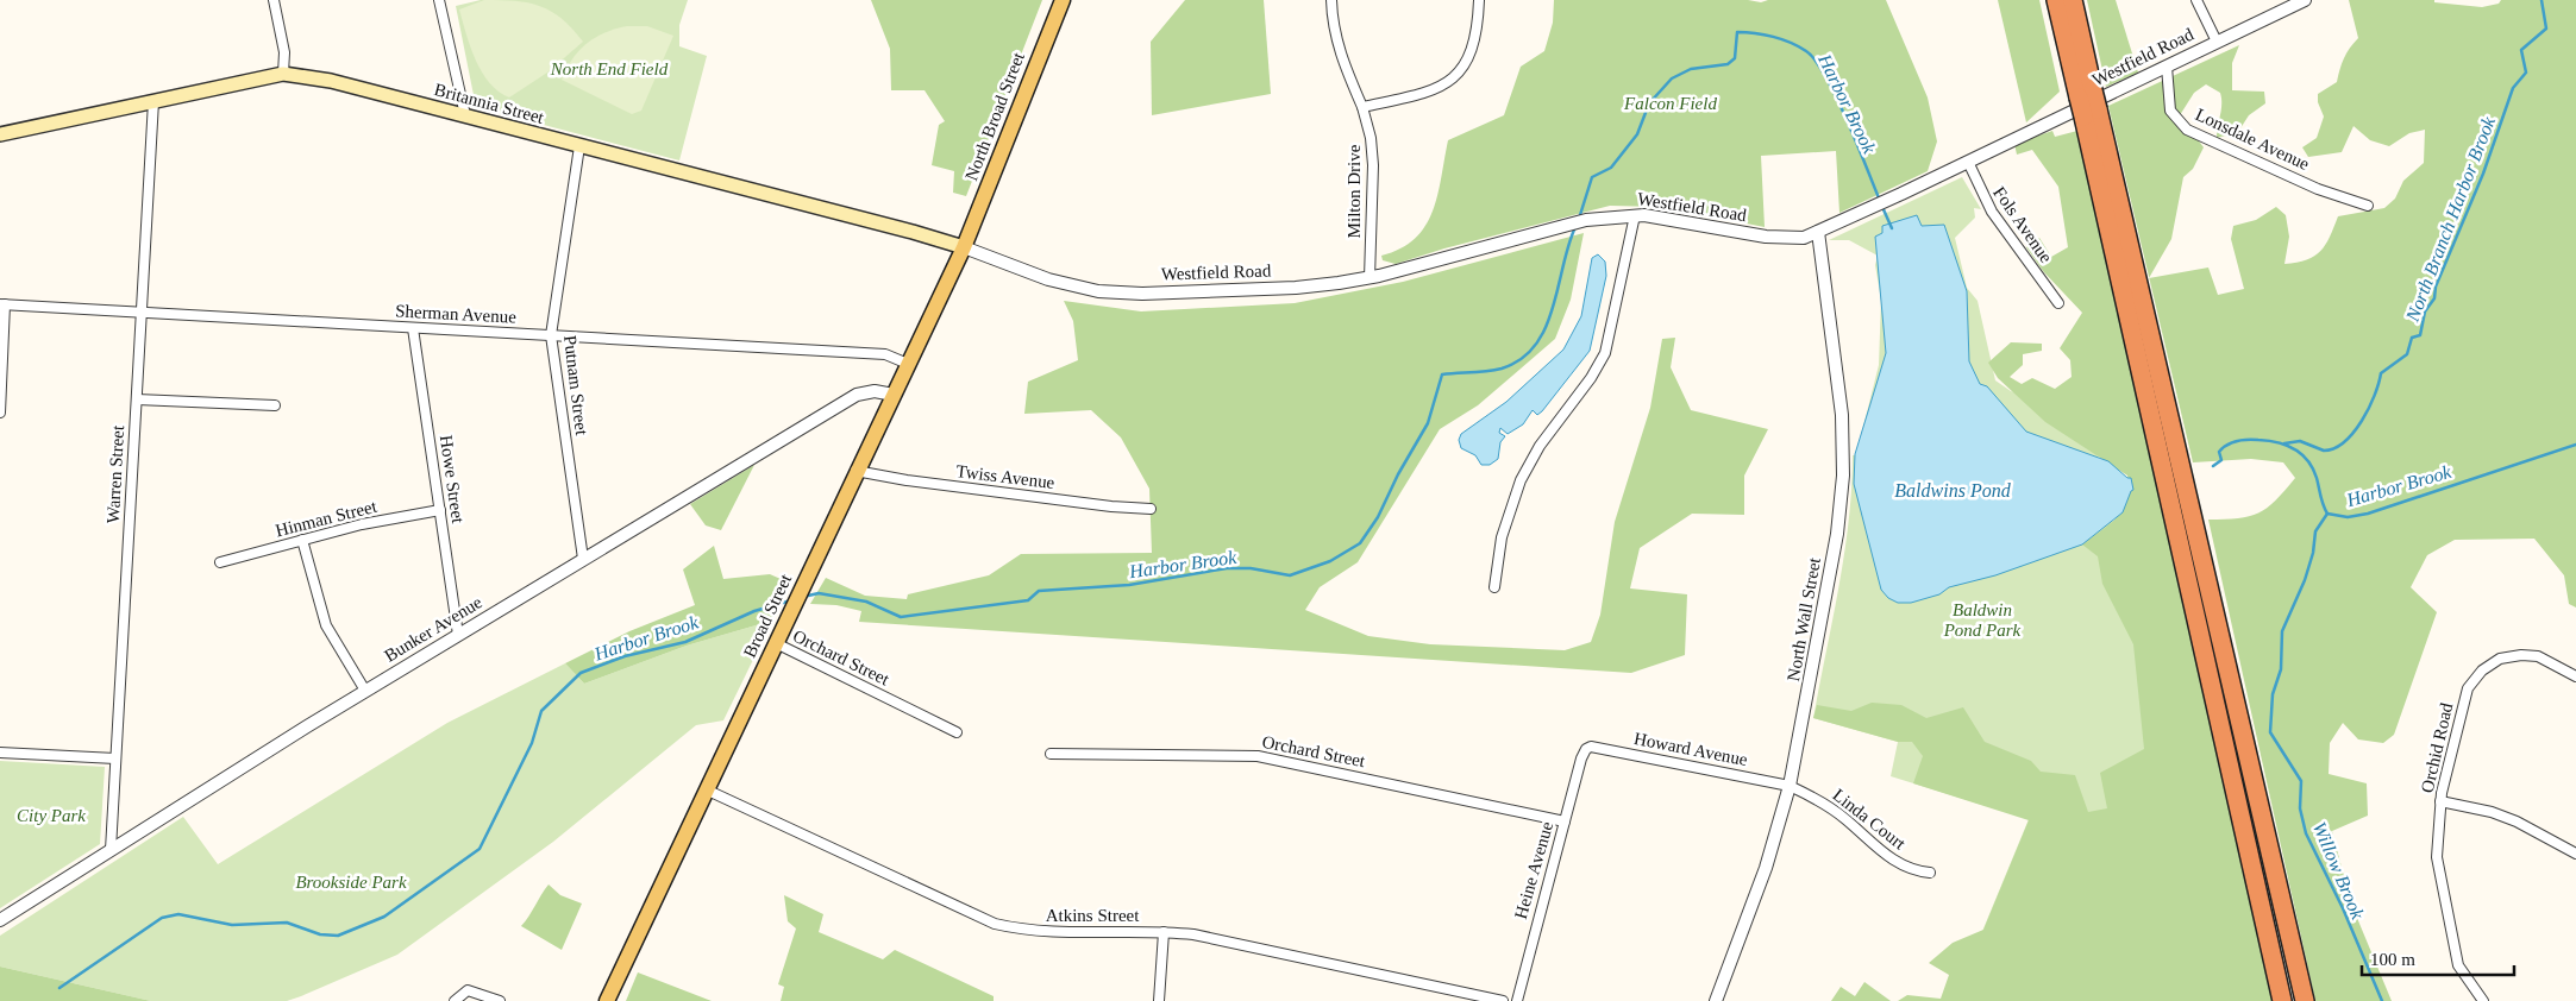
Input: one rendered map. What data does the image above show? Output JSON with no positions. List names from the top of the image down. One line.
{"streets":{"main road":["Britannia Street","North Broad Street","Broad Street"],"street":["Westfield Road","Lonsdale Avenue","Milton Drive","Fols Avenue","Sherman Avenue","Putnam Street","Warren Street","Twiss Avenue","Howe Street","Hinman Street","North Wall Street","Bunker Avenue","Orchard Street","Orchid Road","Howard Avenue","Linda Court","Heine Avenue","Atkins Street"]},"crossings":[["Westfield Road","Britannia Street"],["Westfield Road","North Broad Street"],["Westfield Road","Lonsdale Avenue"],["Westfield Road","Milton Drive"],["Westfield Road","Fols Avenue"],["Westfield Road","Broad Street"],["Westfield Road","North Wall Street"],["Britannia Street","North Broad Street"],["Britannia Street","Putnam Street"],["Britannia Street","Warren Street"],["Britannia Street","Broad Street"],["North Broad Street","Broad Street"],["Sherman Avenue","Putnam Street"],["Sherman Avenue","Warren Street"],["Sherman Avenue","Howe Street"],["Sherman Avenue","Broad Street"],["Putnam Street","Bunker Avenue"],["Warren Street","Bunker Avenue"],["Twiss Avenue","Broad Street"],["Howe Street","Hinman Street"],["Howe Street","Bunker Avenue"],["Broad Street","Bunker Avenue"],["Broad Street","Orchard Street"],["Broad Street","Atkins Street"],["North Wall Street","Howard Avenue"],["North Wall Street","Linda Court"],["Orchard Street","Heine Avenue"],["Howard Avenue","Linda Court"],["Howard Avenue","Heine Avenue"]],"water":["Harbor Brook","North Branch Harbor Brook","Baldwins Pond","Willow Brook"],"parks":["North End Field","Falcon Field","Baldwin Pond Park","City Park","Brookside Park"],"scale_bar":"100 m"}
